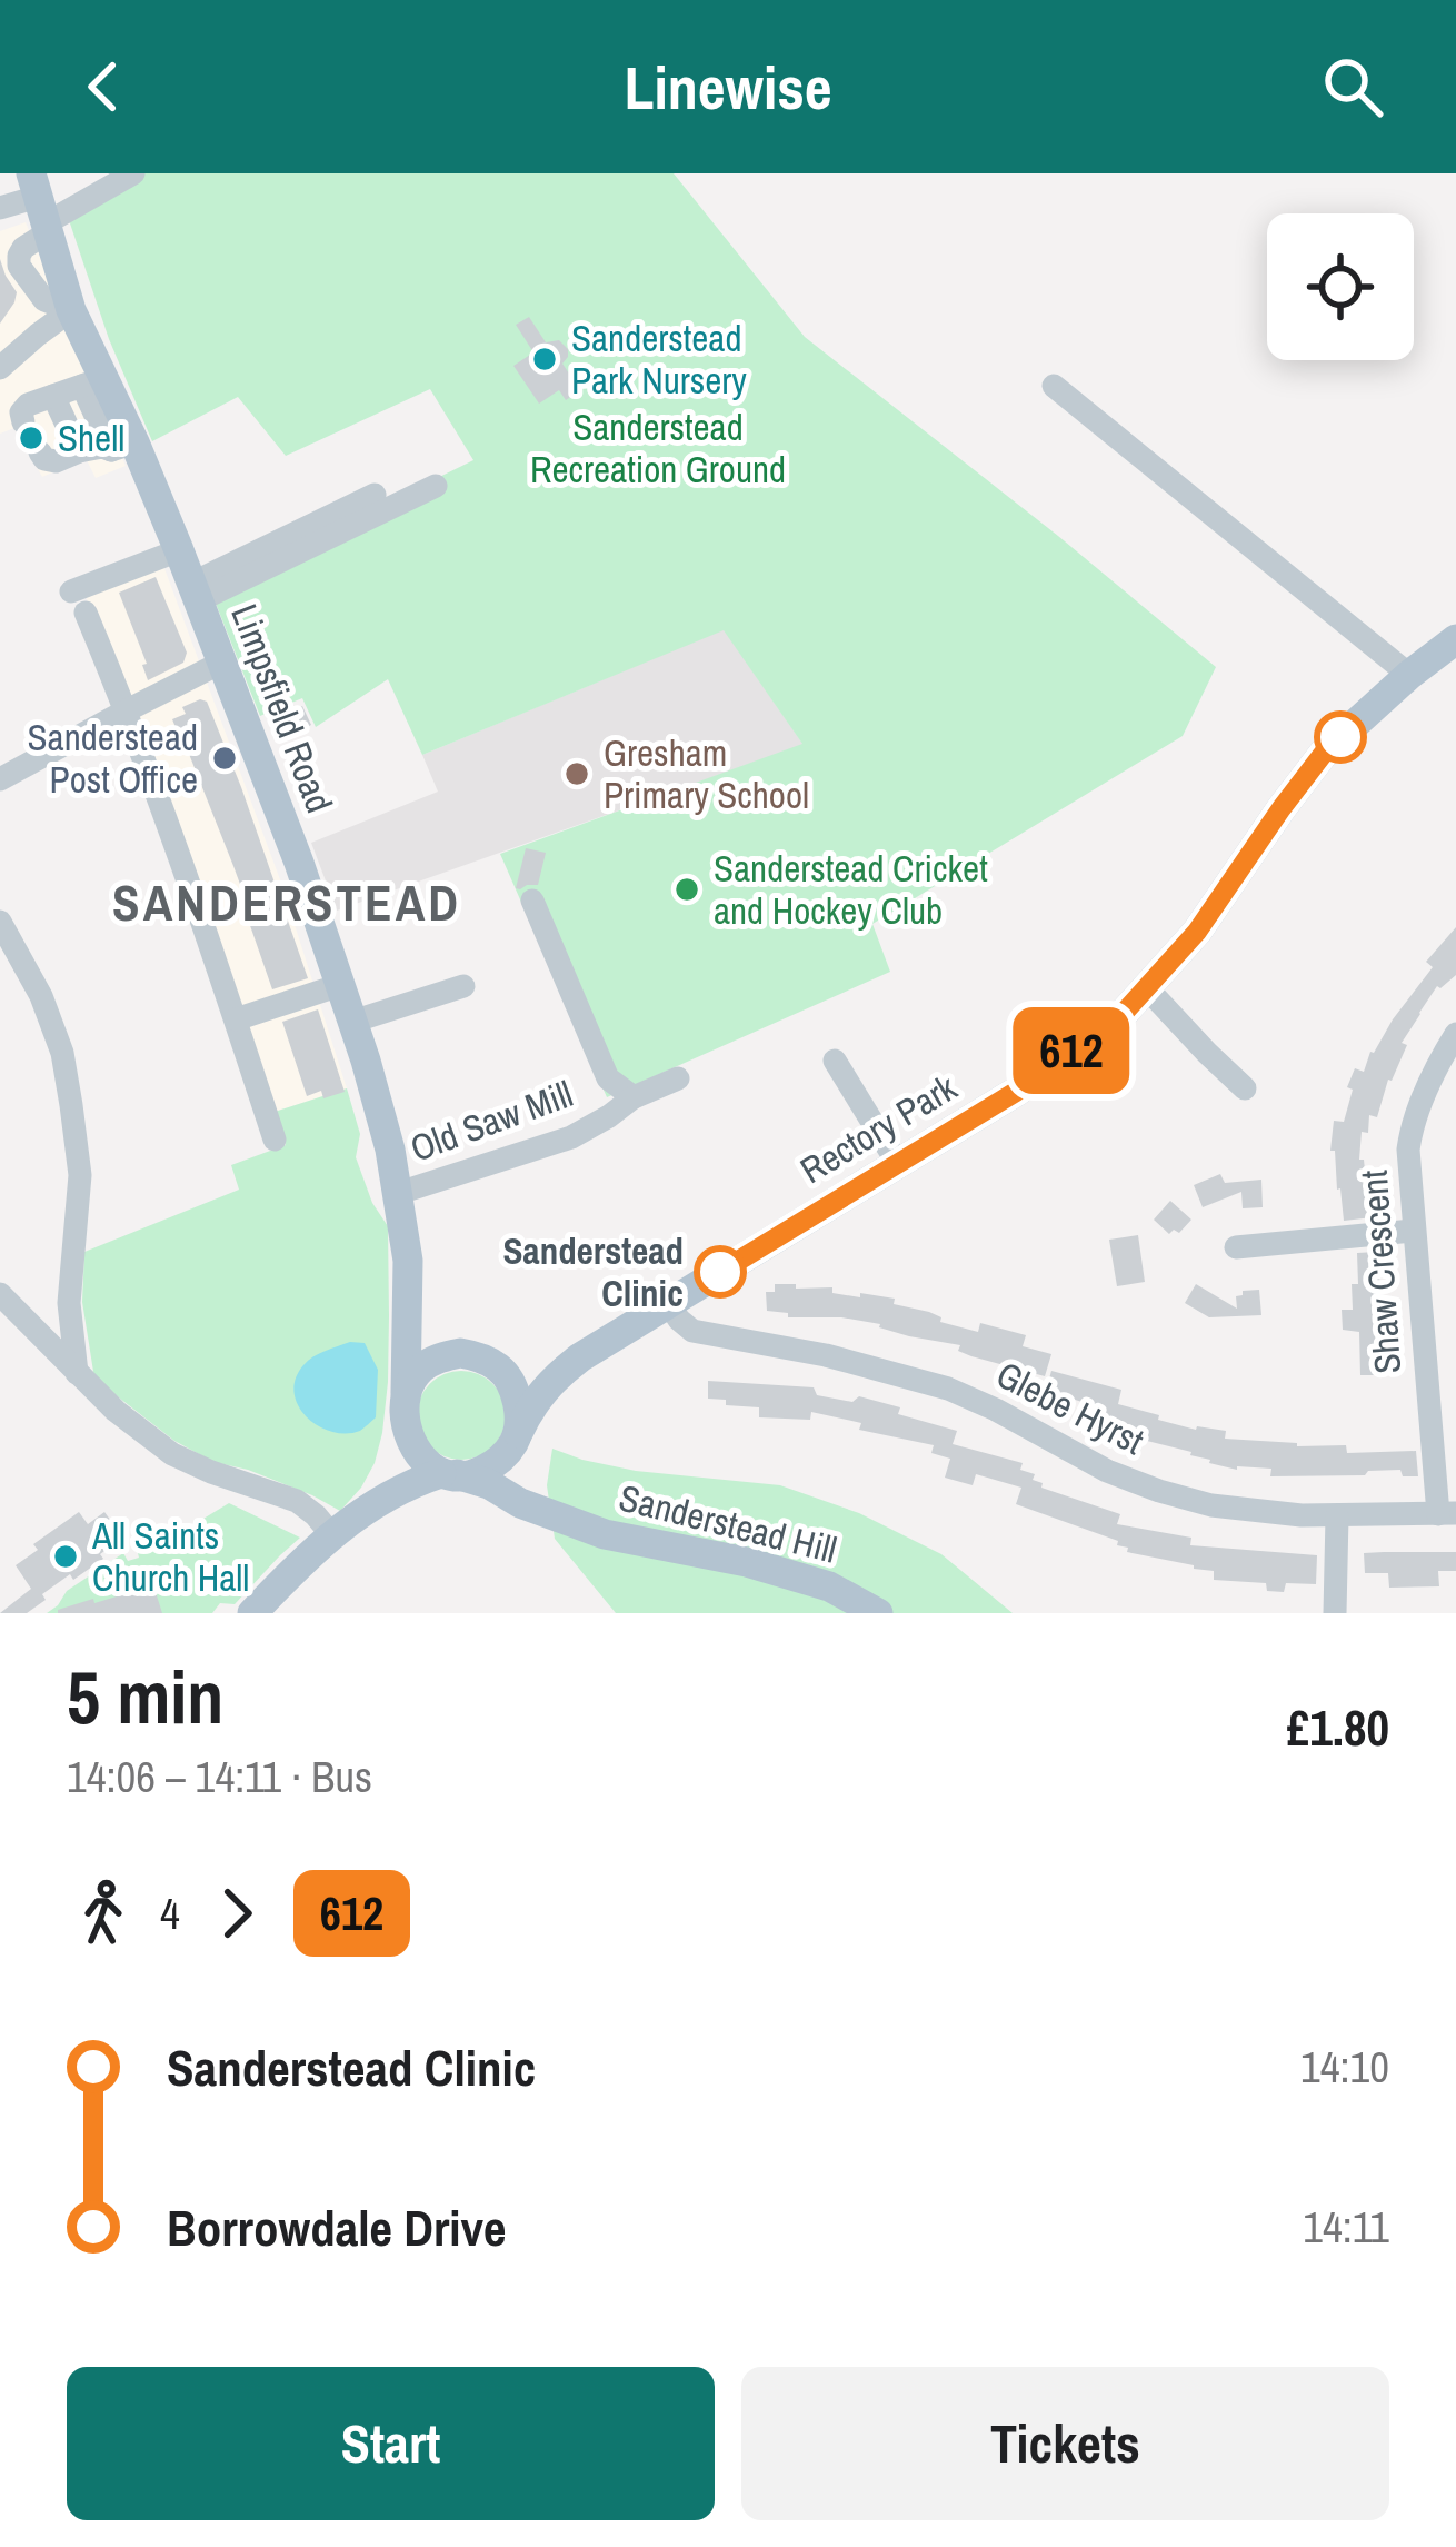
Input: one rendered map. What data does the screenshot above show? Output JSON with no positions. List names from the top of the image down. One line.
{"streets":{"main road":["Limpsfield Road","Rectory Park","Sanderstead Hill"],"street":["Old Saw Mill","Shaw Crescent","Glebe Hyrst"]},"crossings":[["Limpsfield Road","Old Saw Mill"],["Limpsfield Road","Rectory Park"],["Limpsfield Road","Sanderstead Hill"],["Rectory Park","Glebe Hyrst"],["Rectory Park","Sanderstead Hill"],["Shaw Crescent","Glebe Hyrst"]],"districts":["SANDERSTEAD"],"parks":["Sanderstead Recreation Ground"],"places":["Sanderstead Park Nursery","Shell","Sanderstead Post Office","Gresham Primary School","Sanderstead Cricket and Hockey Club","Sanderstead Clinic","All Saints Church Hall"],"lines":["bus line 612"],"page":{"header":"Linewise","on_map":"612","heading":["5 min","14:06 – 14:11 · Bus","£1.80"],"legs":["4","612"],"list":[{"name":"Sanderstead Clinic","value":"14:10"},{"name":"Borrowdale Drive","value":"14:11"}],"buttons":["Start","Tickets"]}}
